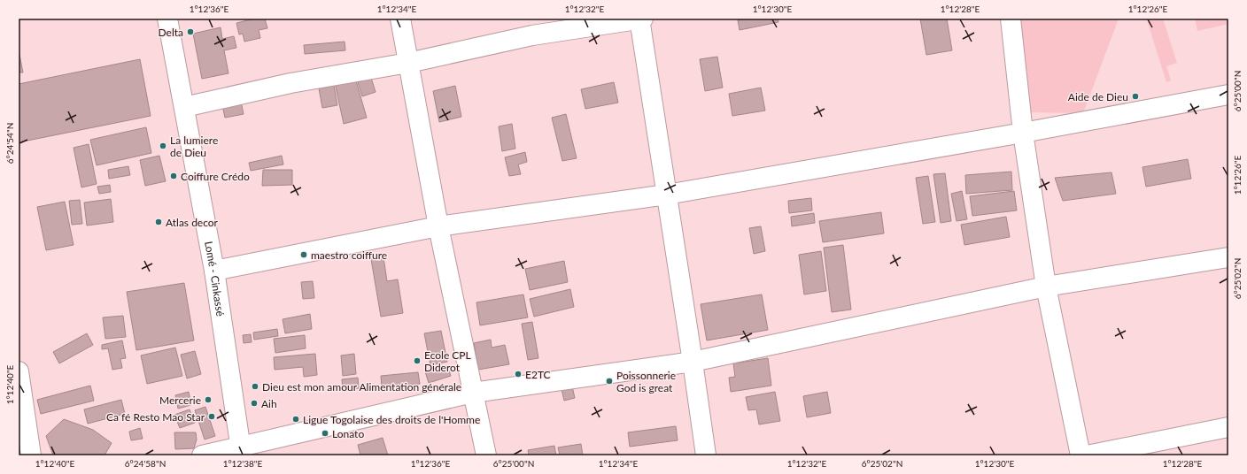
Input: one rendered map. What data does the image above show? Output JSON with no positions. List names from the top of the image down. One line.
{"streets":{"main road":["Lomé - Cinkassé"]},"places":["Delta","Aide de Dieu","La lumiere de Dieu","Coiffure Crédo","Atlas decor","maestro coiffure","Ecole CPL Diderot","E2TC","Poissonnerie God is great","Dieu est mon amour Alimentation générale","Mercerie","Aih","Ca fé Resto Mao Star","Ligue Togolaise des droits de l'Homme","Lonato"],"coordinates":["1°12'36\"E","1°12'34\"E","1°12'32\"E","1°12'30\"E","1°12'28\"E","1°12'26\"E","6°25'00\"N","6°24'54\"N","6°25'02\"N","1°12'40\"E","6°24'58\"N","1°12'38\"E"]}
